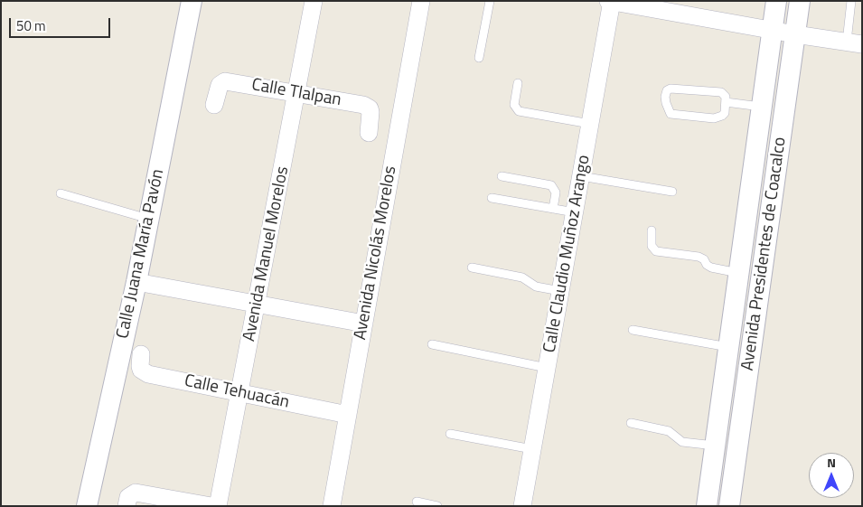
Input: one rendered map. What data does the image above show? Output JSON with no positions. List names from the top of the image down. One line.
{"streets":{"street":["Calle Tlalpan","Avenida Nicolás Morelos","Calle Juana María Pavón","Avenida Manuel Morelos","Calle Claudio Muñoz Arango","Avenida Presidentes de Coacalco","Calle Tehuacán"]},"crossings":[["Calle Tlalpan","Avenida Manuel Morelos"],["Avenida Nicolás Morelos","Calle Tehuacán"],["Avenida Manuel Morelos","Calle Tehuacán"]],"scale_bar":"50 m","north":"top"}
